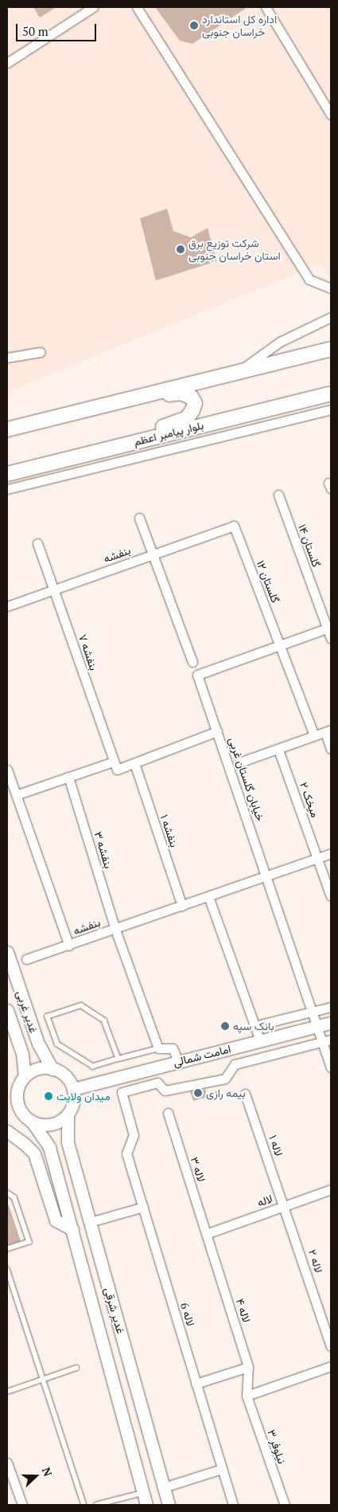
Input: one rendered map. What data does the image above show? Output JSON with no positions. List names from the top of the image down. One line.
{"streets":{"main road":["بلوار پیامبر اعظم","غدیر غربی","امامت شمالی","غدیر شرقی"],"street":["گلستان ۱۴","بنفشه","گلستان ۱۲","بنفشه ۷","خیابان گلستان غربی","میخک ۲","بنفشه ۱","بنفشه ۳","لاله ۱","لاله ۳","لاله","لاله ۲","لاله ۴","لاله 6","نیلوفر ۳"]},"crossings":[["گلستان ۱۴","خیابان گلستان غربی"],["بنفشه","گلستان ۱۲"],["بنفشه","بنفشه ۷"],["بنفشه","خیابان گلستان غربی"],["بنفشه","میخک ۲"],["بنفشه","بنفشه ۱"],["بنفشه","بنفشه ۳"],["گلستان ۱۲","خیابان گلستان غربی"],["خیابان گلستان غربی","امامت شمالی"],["غدیر غربی","امامت شمالی"],["غدیر غربی","غدیر شرقی"],["امامت شمالی","غدیر شرقی"],["لاله ۱","لاله"],["لاله ۱","لاله ۲"],["لاله ۳","لاله"],["لاله ۳","لاله ۴"],["لاله","لاله ۲"],["لاله","لاله ۴"],["لاله ۴","نیلوفر ۳"]],"places":["اداره کل استاندارد خراسان جنوبی","شرکت توزیع برق استان خراسان جنوبی","بانک سپه","بیمه رازی","میدان ولایت"],"scale_bar":"50 m","north":"right"}
